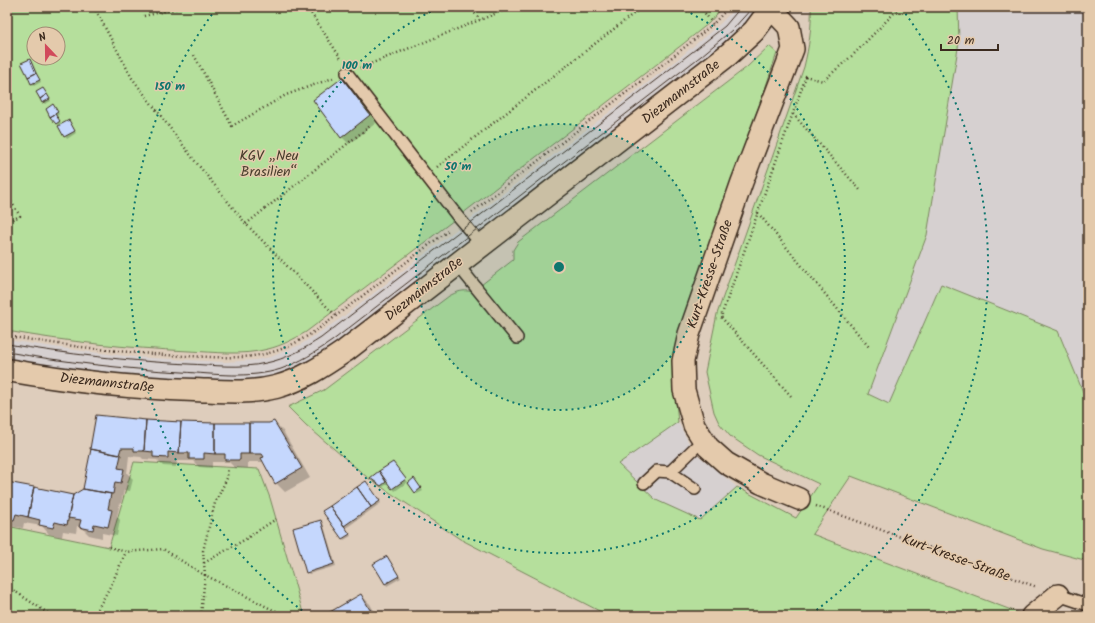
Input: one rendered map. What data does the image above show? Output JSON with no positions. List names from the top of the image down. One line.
{"streets":{"street":["Diezmannstraße","Kurt-Kresse-Straße"]},"crossings":[["Diezmannstraße","Kurt-Kresse-Straße"]],"parks":["KGV „Neu Brasilien“"],"scale_bar":"20 m","north":"top","rings":["100 m","150 m","50 m"]}
